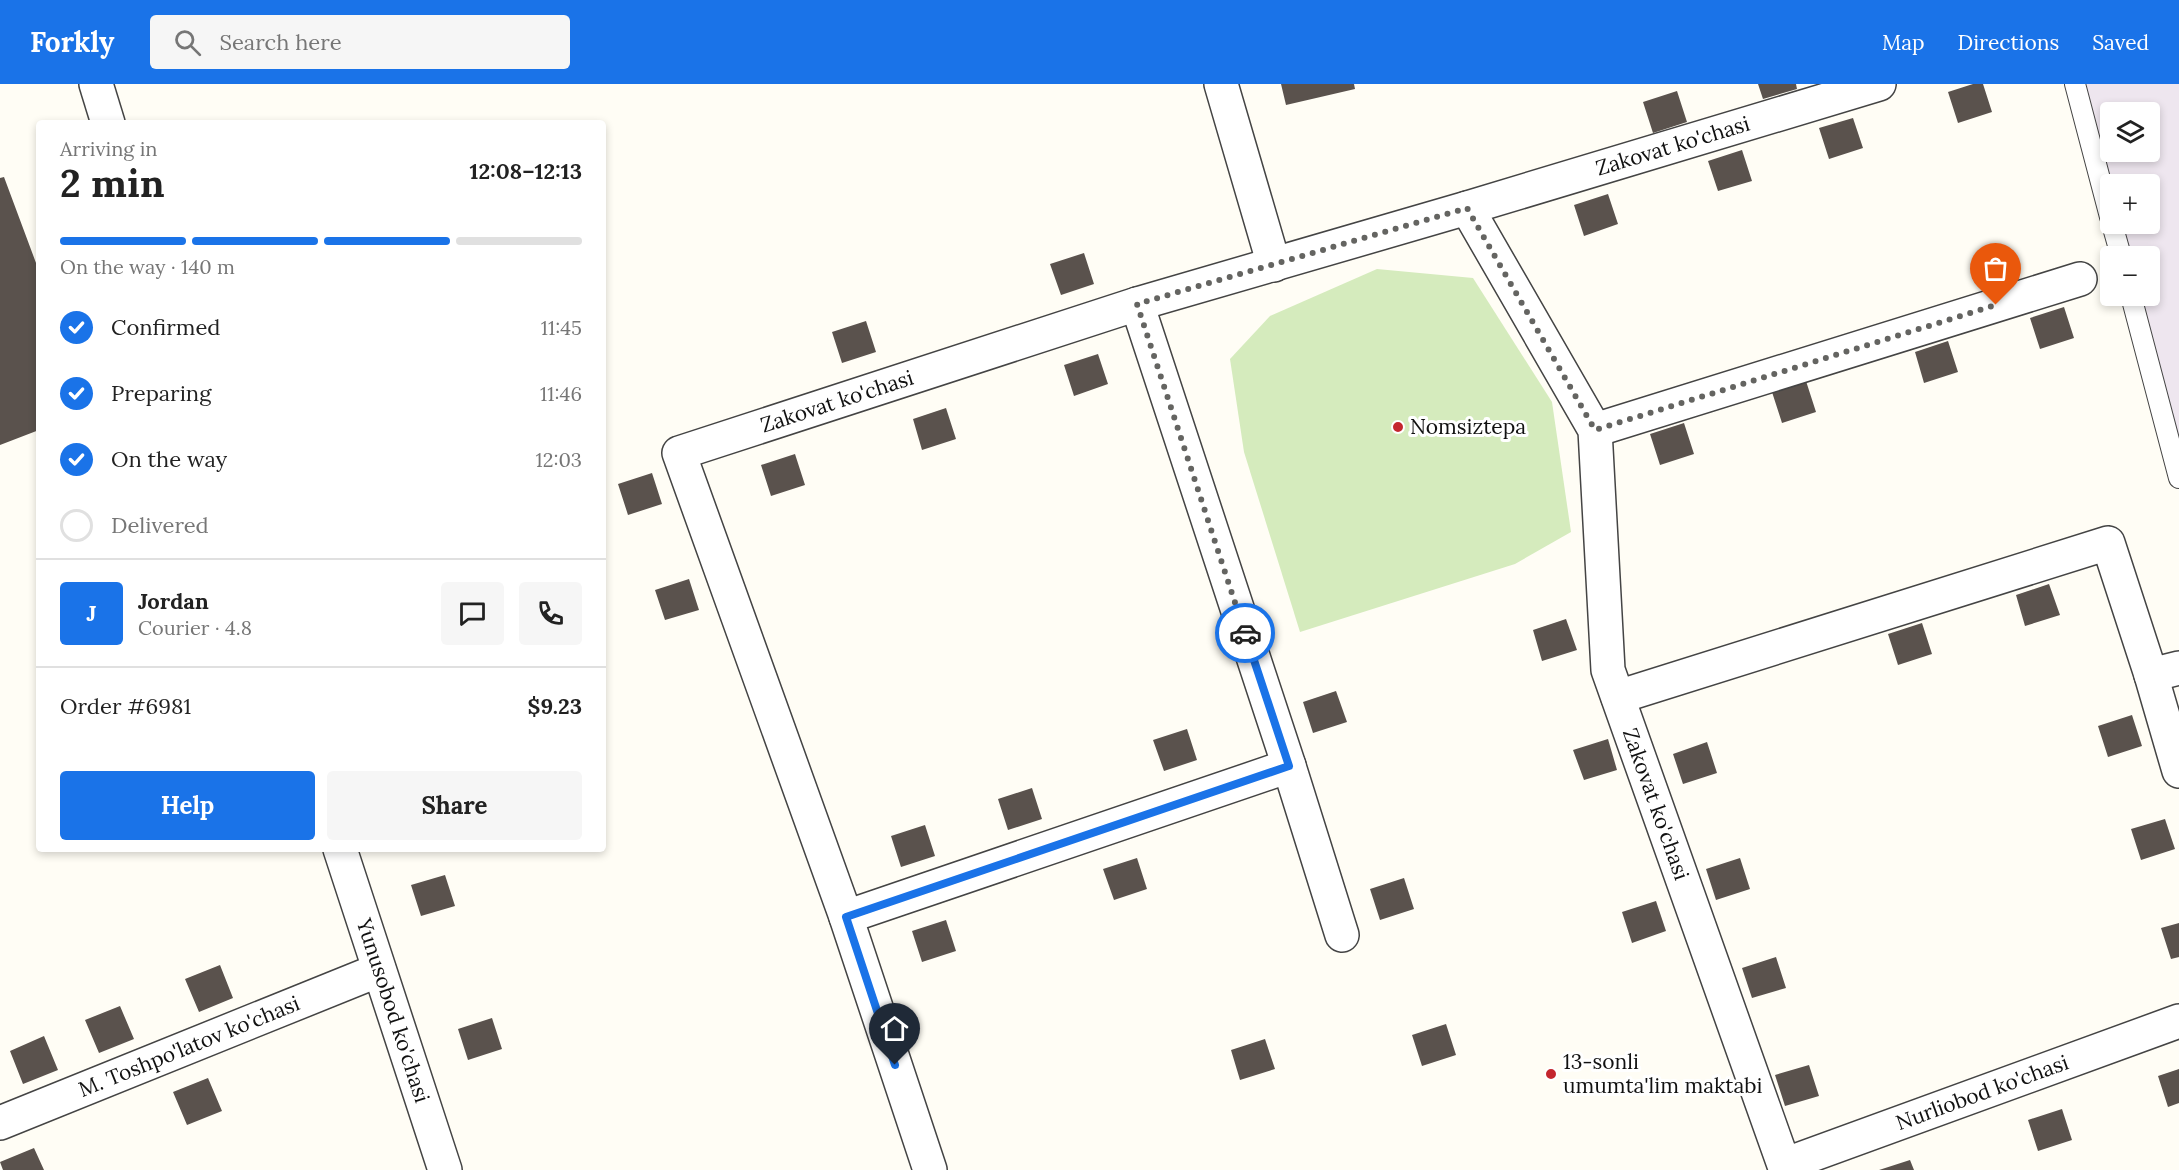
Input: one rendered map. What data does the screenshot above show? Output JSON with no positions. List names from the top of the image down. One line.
{"streets":{"street":["Zakovat ko'chasi","Yunusobod ko'chasi","M. Toshpo'latov ko'chasi","Nurliobod ko'chasi"]},"crossings":[["Zakovat ko'chasi","Nurliobod ko'chasi"],["Yunusobod ko'chasi","M. Toshpo'latov ko'chasi"]],"places":["Nomsiztepa","13-sonli umumta'lim maktabi"],"page":{"header":"Forkly","search":"Search here","nav":["Map","Directions","Saved"],"map_buttons":["+","−"],"heading":["2 min","Arriving in","12:08–12:13"],"panel":["Jordan","Courier · 4.8","Order #6981","$9.23"],"bar":"On the way · 140 m","list":[["Confirmed","11:45"],["Preparing","11:46"],["On the way","12:03"],"Delivered"],"round":"J","buttons":["Help","Share"]}}
